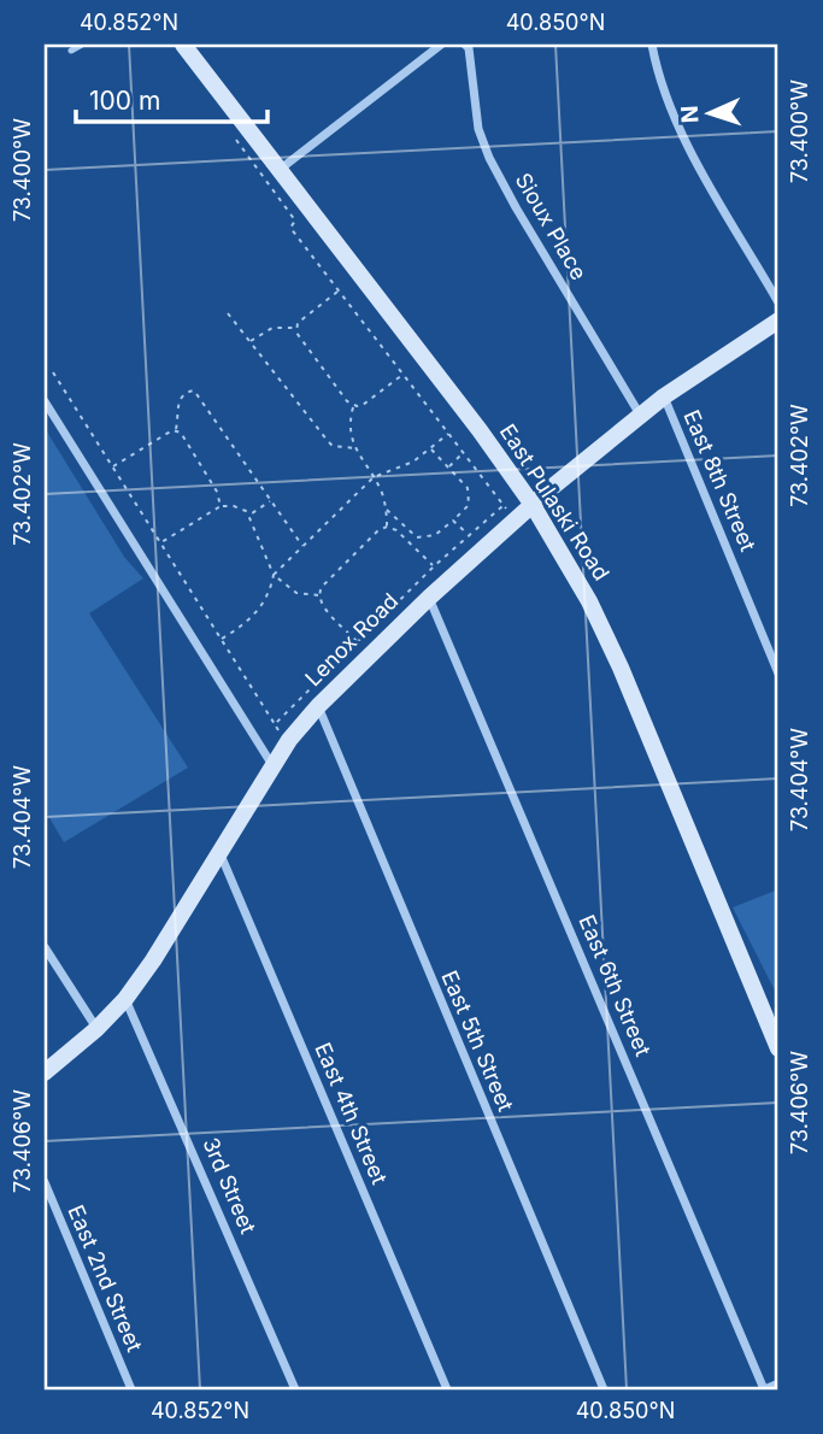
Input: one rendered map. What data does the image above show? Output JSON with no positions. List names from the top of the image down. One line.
{"streets":{"main road":["East Pulaski Road","Lenox Road"],"street":["Sioux Place","East 8th Street","East 6th Street","East 5th Street","East 4th Street","3rd Street","East 2nd Street"]},"crossings":[["Sioux Place","Lenox Road"],["East 8th Street","Lenox Road"],["East Pulaski Road","Lenox Road"],["Lenox Road","East 6th Street"],["Lenox Road","East 5th Street"],["Lenox Road","East 4th Street"],["Lenox Road","3rd Street"]],"scale_bar":"100 m","north":"left","coordinates":["40.852°N","40.850°N","73.400°W","73.402°W","73.404°W","73.406°W"]}
